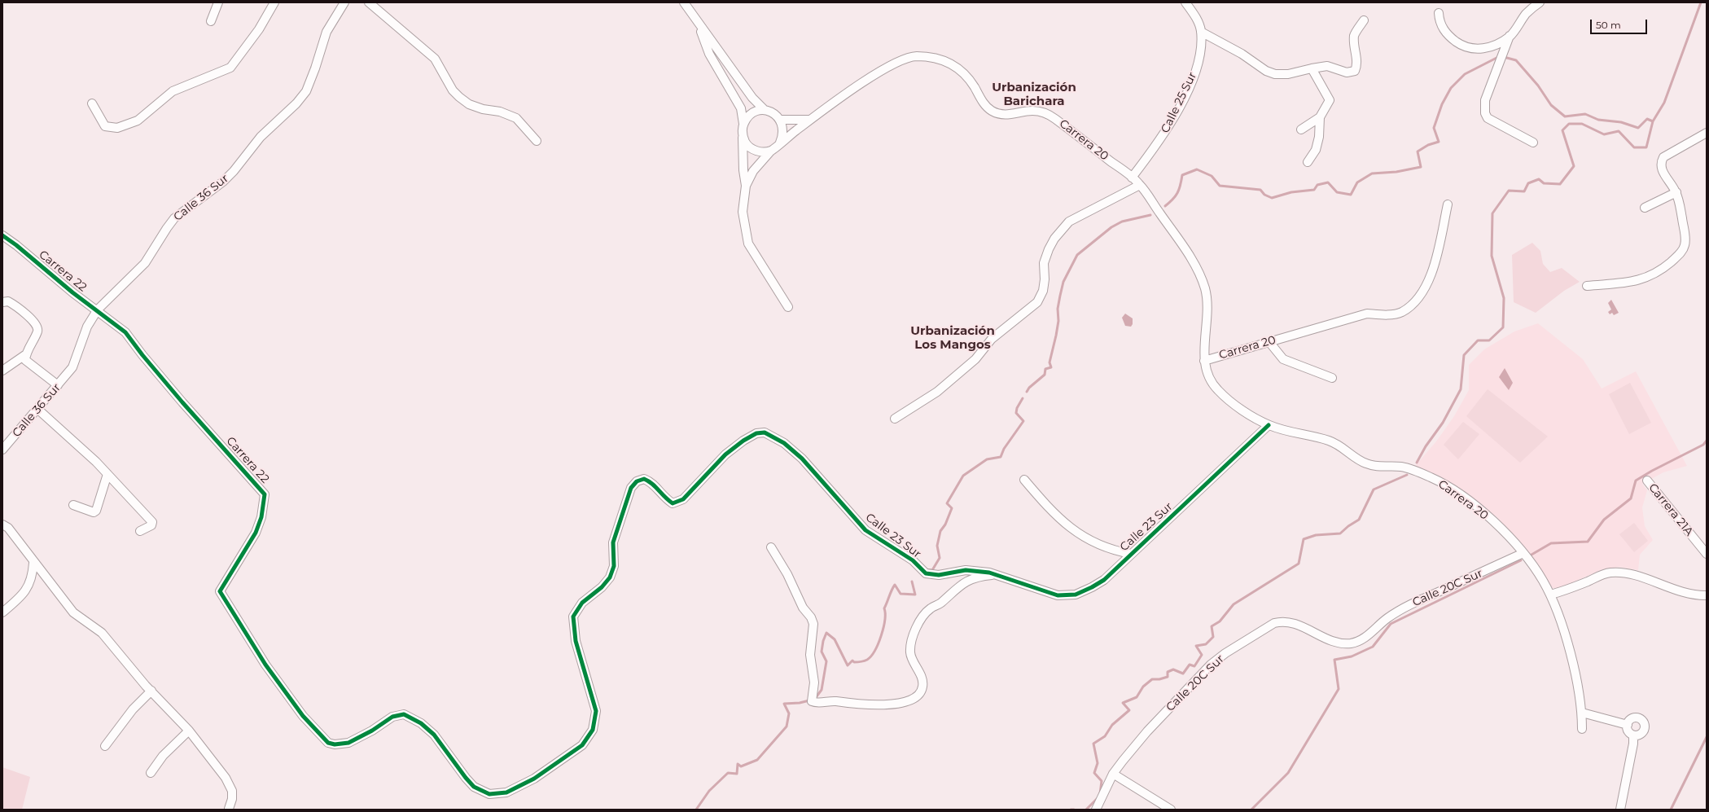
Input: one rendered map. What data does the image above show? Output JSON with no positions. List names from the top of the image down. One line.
{"streets":{"street":["Calle 25 Sur","Carrera 20","Calle 36 Sur","Carrera 22","Carrera 21A","Calle 23 Sur","Calle 20C Sur"]},"crossings":[["Calle 25 Sur","Carrera 20"],["Carrera 20","Calle 23 Sur"],["Carrera 20","Calle 20C Sur"],["Calle 36 Sur","Carrera 22"],["Carrera 22","Calle 23 Sur"]],"districts":["Urbanización Barichara","Urbanización Los Mangos"],"scale_bar":"50 m"}
